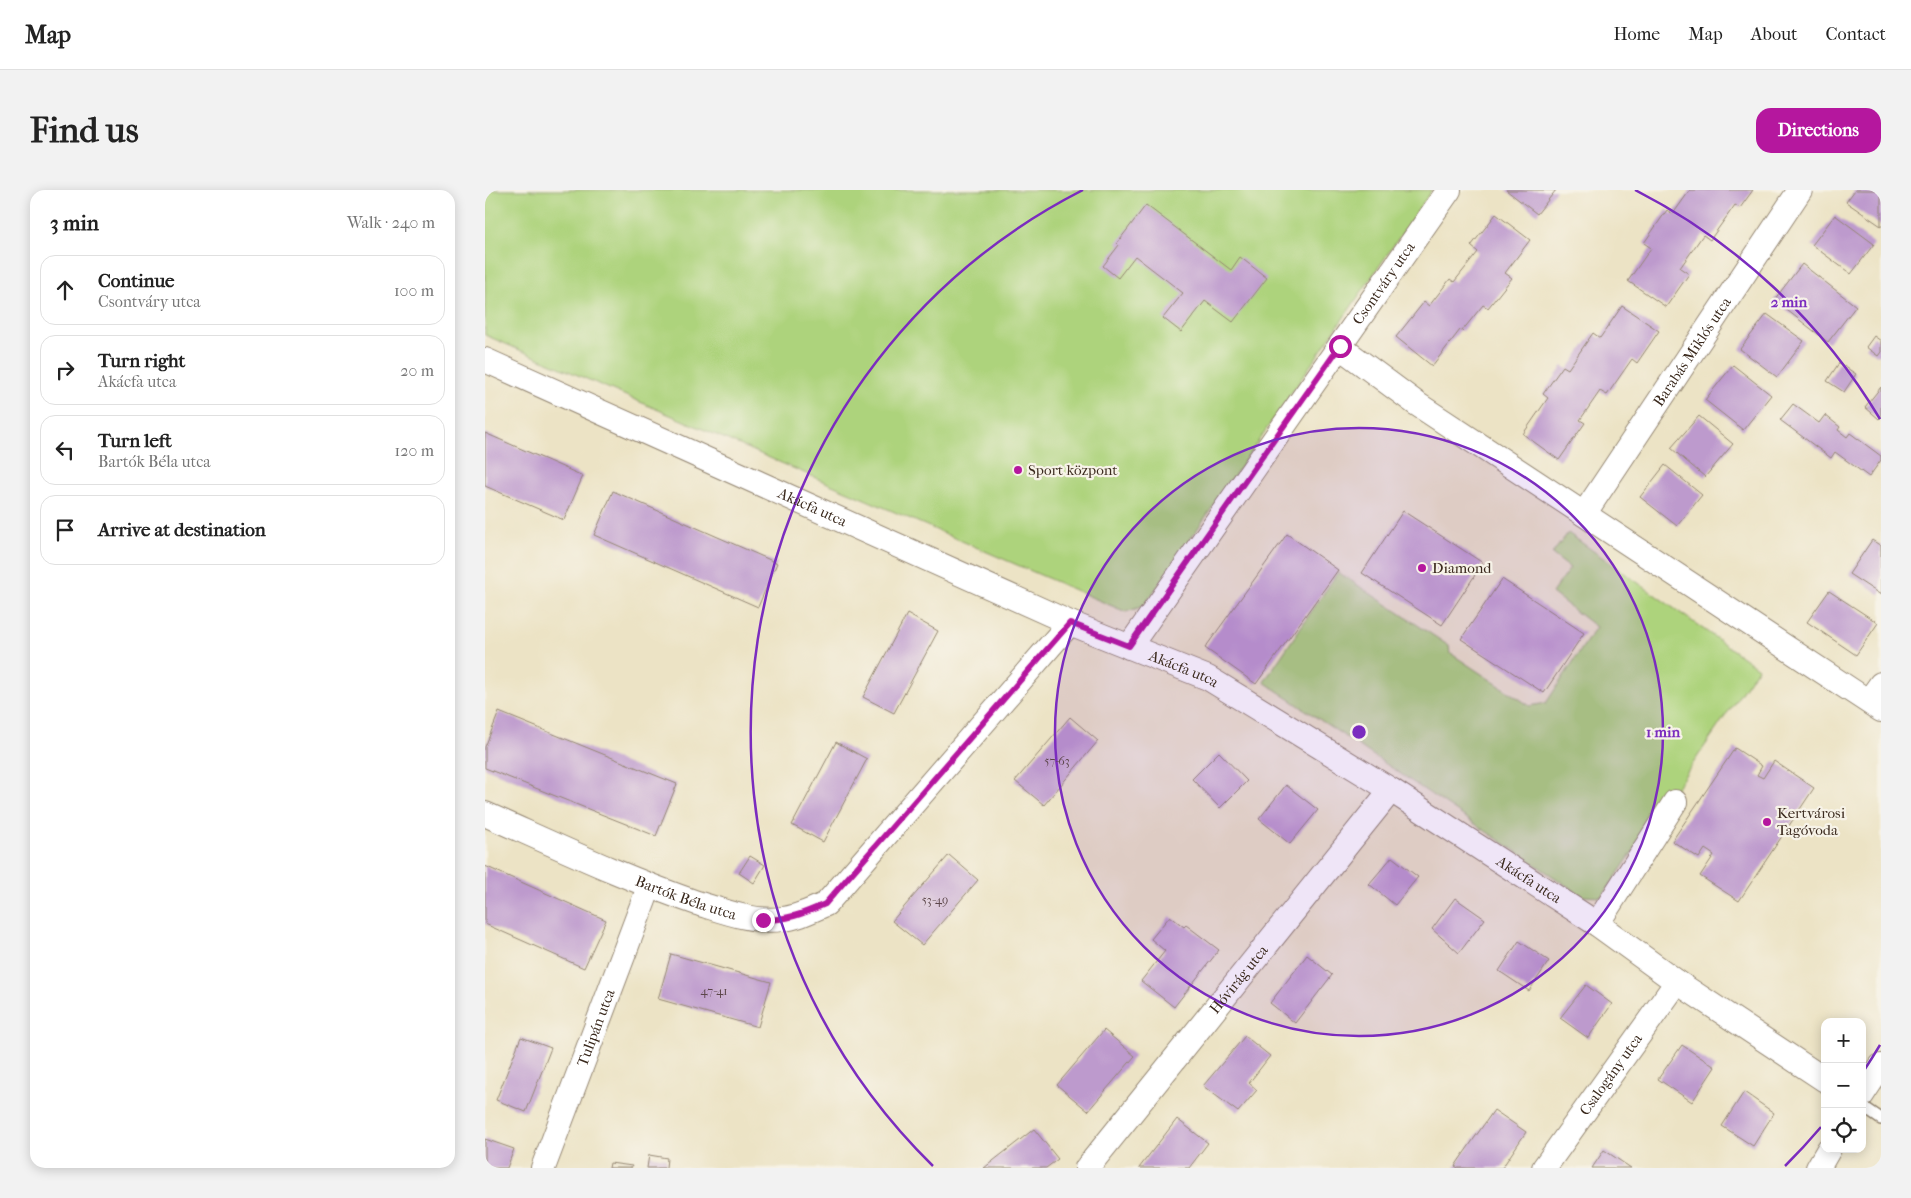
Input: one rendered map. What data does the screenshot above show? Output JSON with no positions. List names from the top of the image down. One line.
{"streets":{"street":["Csontváry utca","Barabás Miklós utca","Akácfa utca","Bartók Béla utca","Hóvirág utca","Tulipán utca","Csalogány utca"]},"crossings":[["Csontváry utca","Akácfa utca"],["Akácfa utca","Bartók Béla utca"],["Akácfa utca","Hóvirág utca"],["Akácfa utca","Csalogány utca"],["Bartók Béla utca","Tulipán utca"]],"places":["Sport központ","Diamond","Kertvárosi Tagóvoda"],"house_numbers":["57-63","53-49","47-41"],"page":{"header":"Map","nav":["Home","Map","About","Contact"],"buttons":"Directions","title":"Find us","heading":["3 min","Walk · 240 m"],"list":[["Continue","Csontváry utca","100 m"],["Turn right","Akácfa utca","20 m"],["Turn left","Bartók Béla utca","120 m"],"Arrive at destination"],"map_buttons":["+","−"]},"rings":["2 min","1 min"]}
